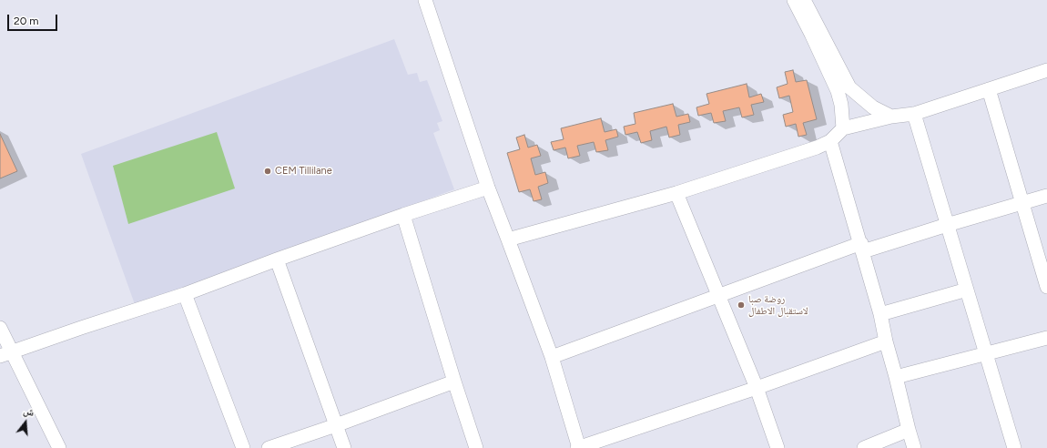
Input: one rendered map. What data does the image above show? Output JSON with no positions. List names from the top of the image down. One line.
{"places":["CEM Tillilane","روضة صبا لاستقبال الاطفال"],"scale_bar":"20 m","north":"top"}
